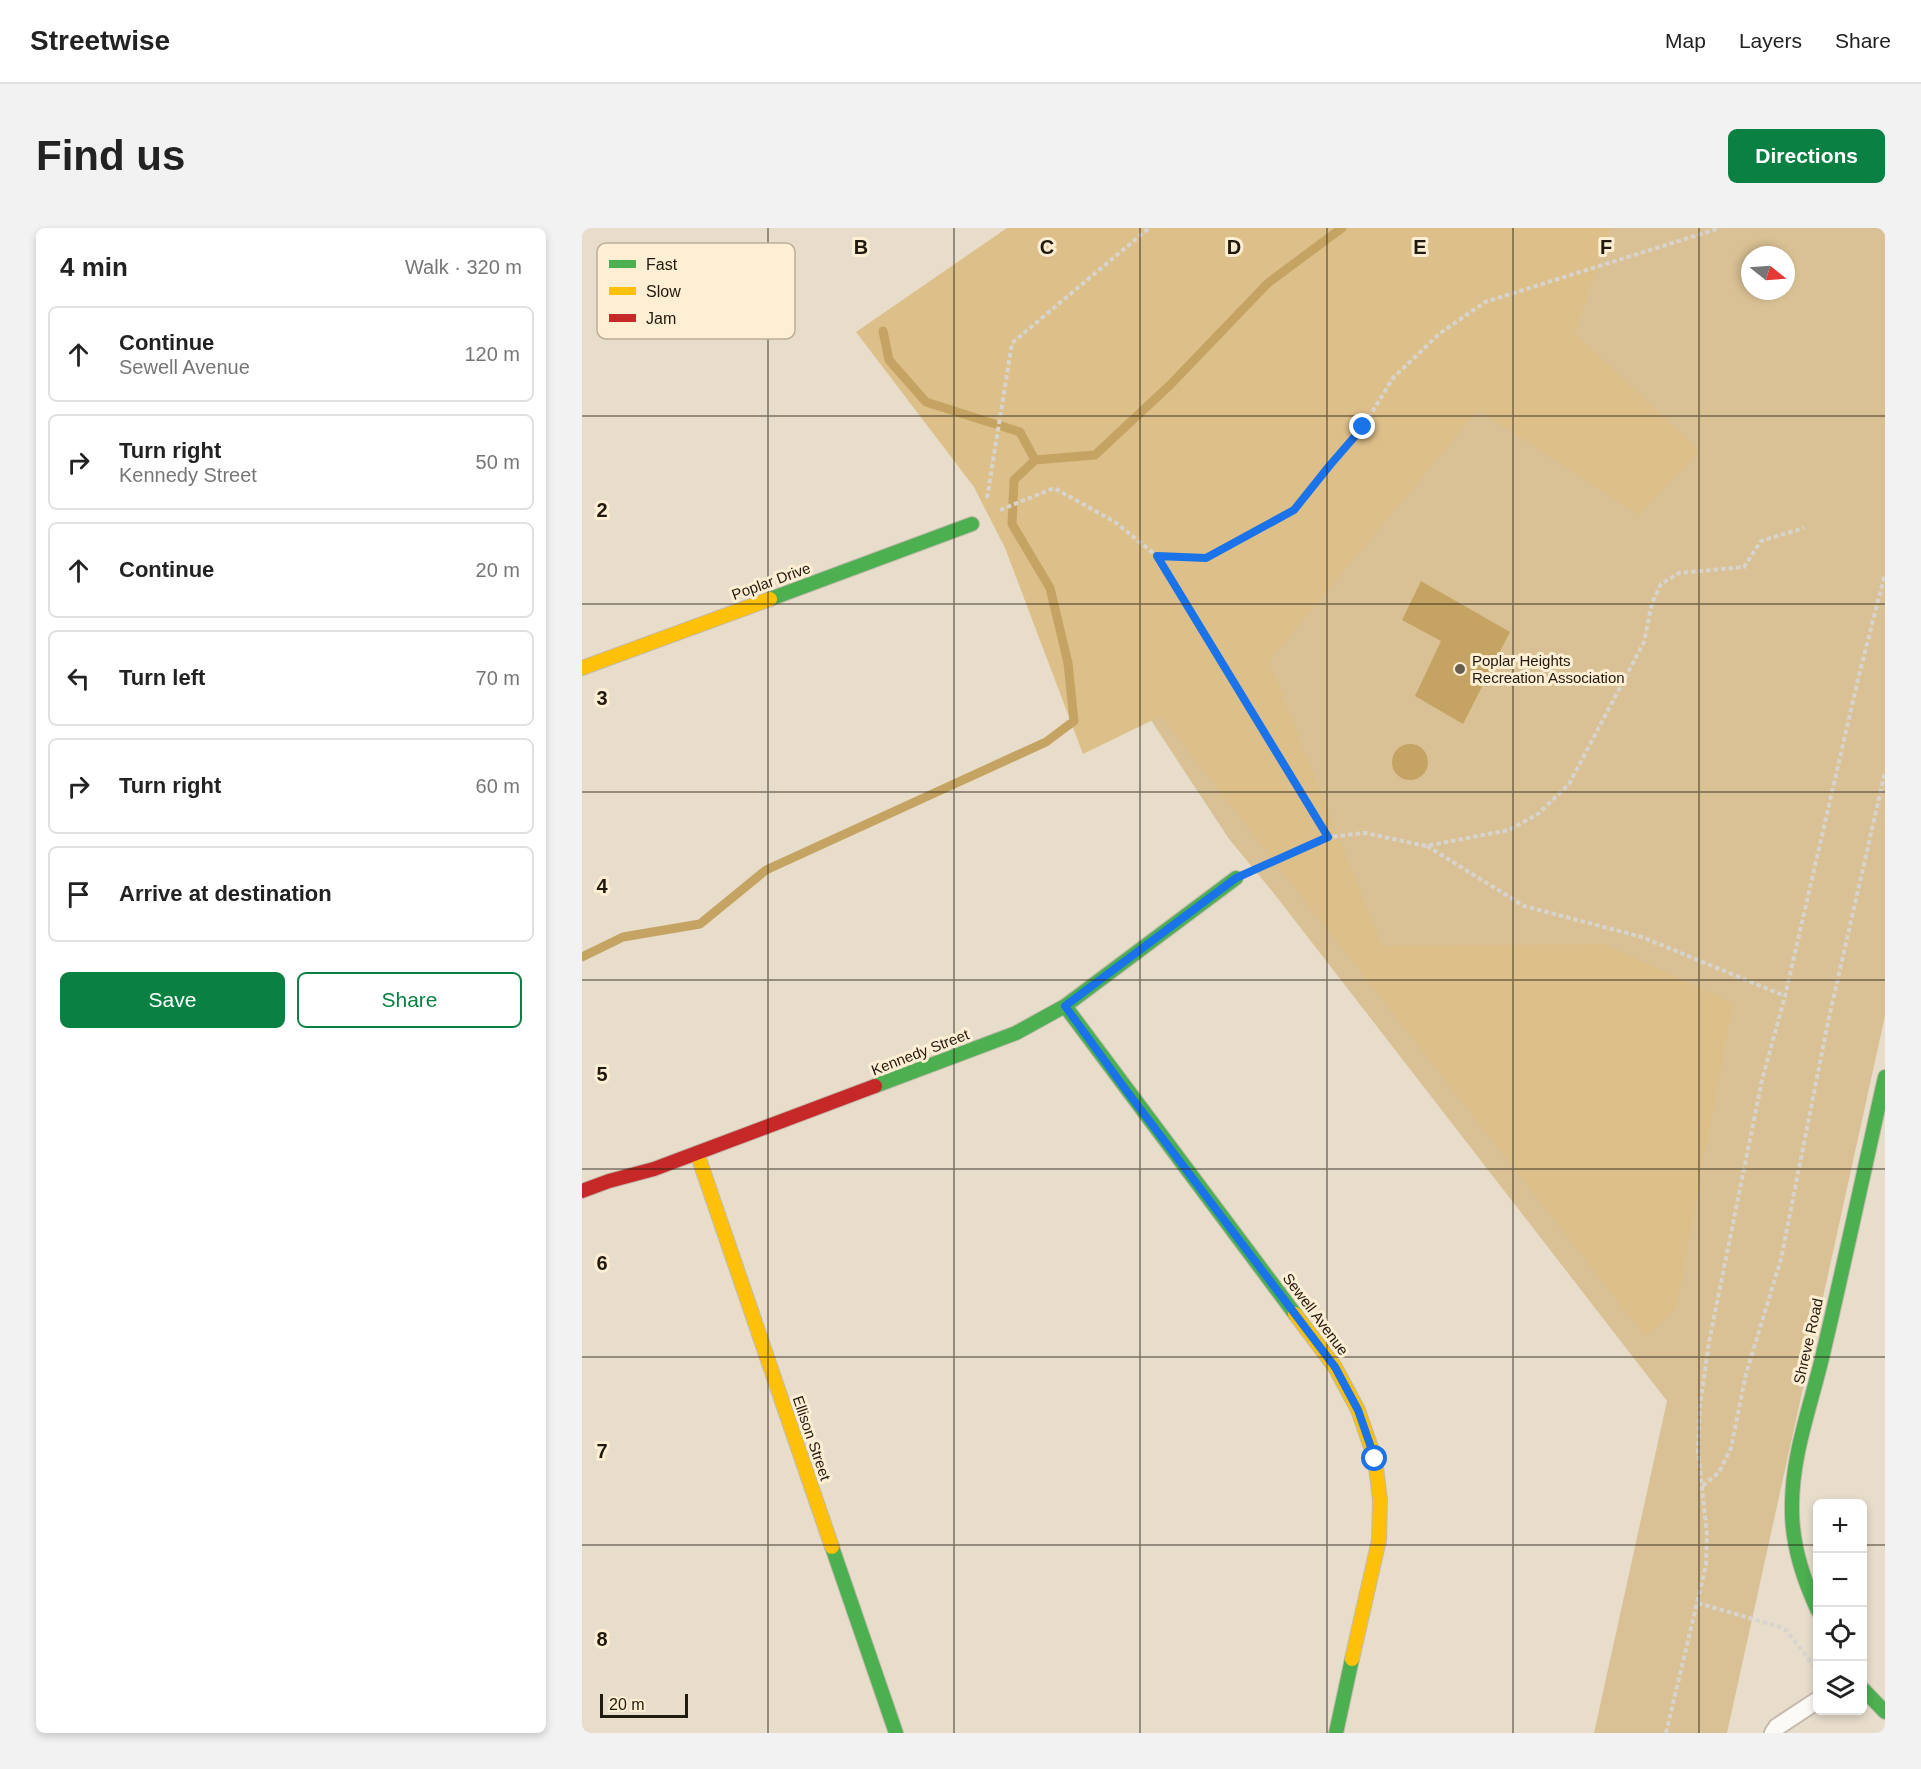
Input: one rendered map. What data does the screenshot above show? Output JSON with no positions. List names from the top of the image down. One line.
{"streets":{"street":["Poplar Drive","Kennedy Street","Sewell Avenue","Shreve Road","Ellison Street"]},"crossings":[["Kennedy Street","Sewell Avenue"],["Kennedy Street","Ellison Street"]],"places":["Poplar Heights Recreation Association"],"legend":["Fast","Slow","Jam"],"scale_bar":"20 m","north":"right","page":{"header":"Streetwise","nav":["Map","Layers","Share"],"buttons":["Directions",["Save","Share"]],"title":"Find us","heading":["4 min","Walk · 320 m"],"list":[["Continue","Sewell Avenue","120 m"],["Turn right","Kennedy Street","50 m"],["Continue","20 m"],["Turn left","70 m"],["Turn right","60 m"],"Arrive at destination"],"map_buttons":["+","−"],"scale":"20 m"},"grid":{"columns":["B","C","D","E","F"],"rows":["2","3","4","5","6","7","8"]}}
